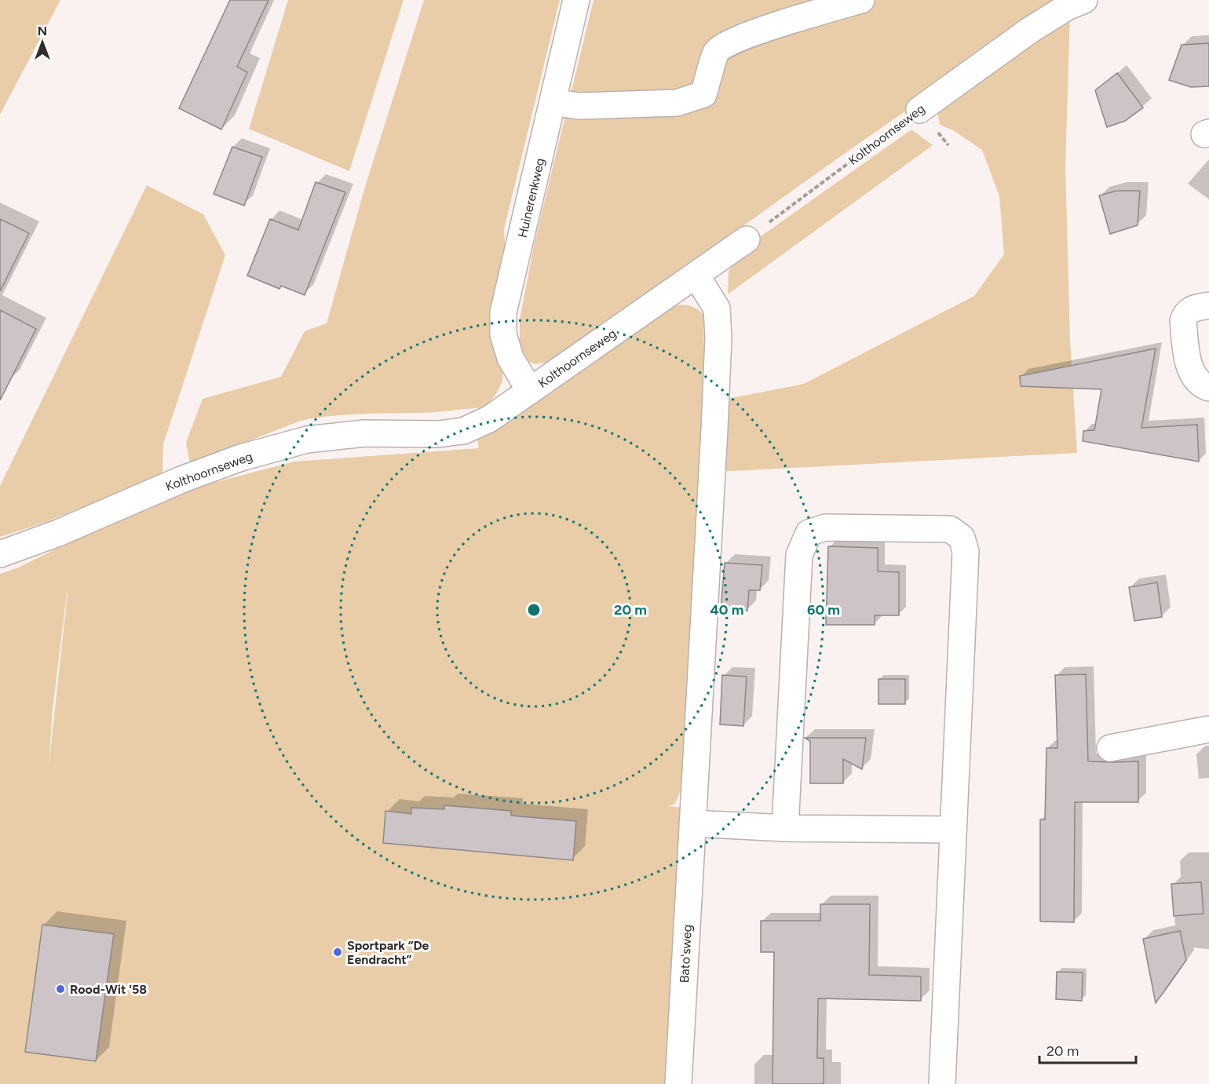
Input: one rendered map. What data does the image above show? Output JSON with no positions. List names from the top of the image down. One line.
{"streets":{"street":["Kolthoornseweg","Huinerenkweg","Bato'sweg"]},"crossings":[["Kolthoornseweg","Huinerenkweg"],["Kolthoornseweg","Bato'sweg"]],"places":["Sportpark “De Eendracht”","Rood-Wit '58"],"scale_bar":"20 m","north":"top","rings":["20 m","40 m","60 m"]}
